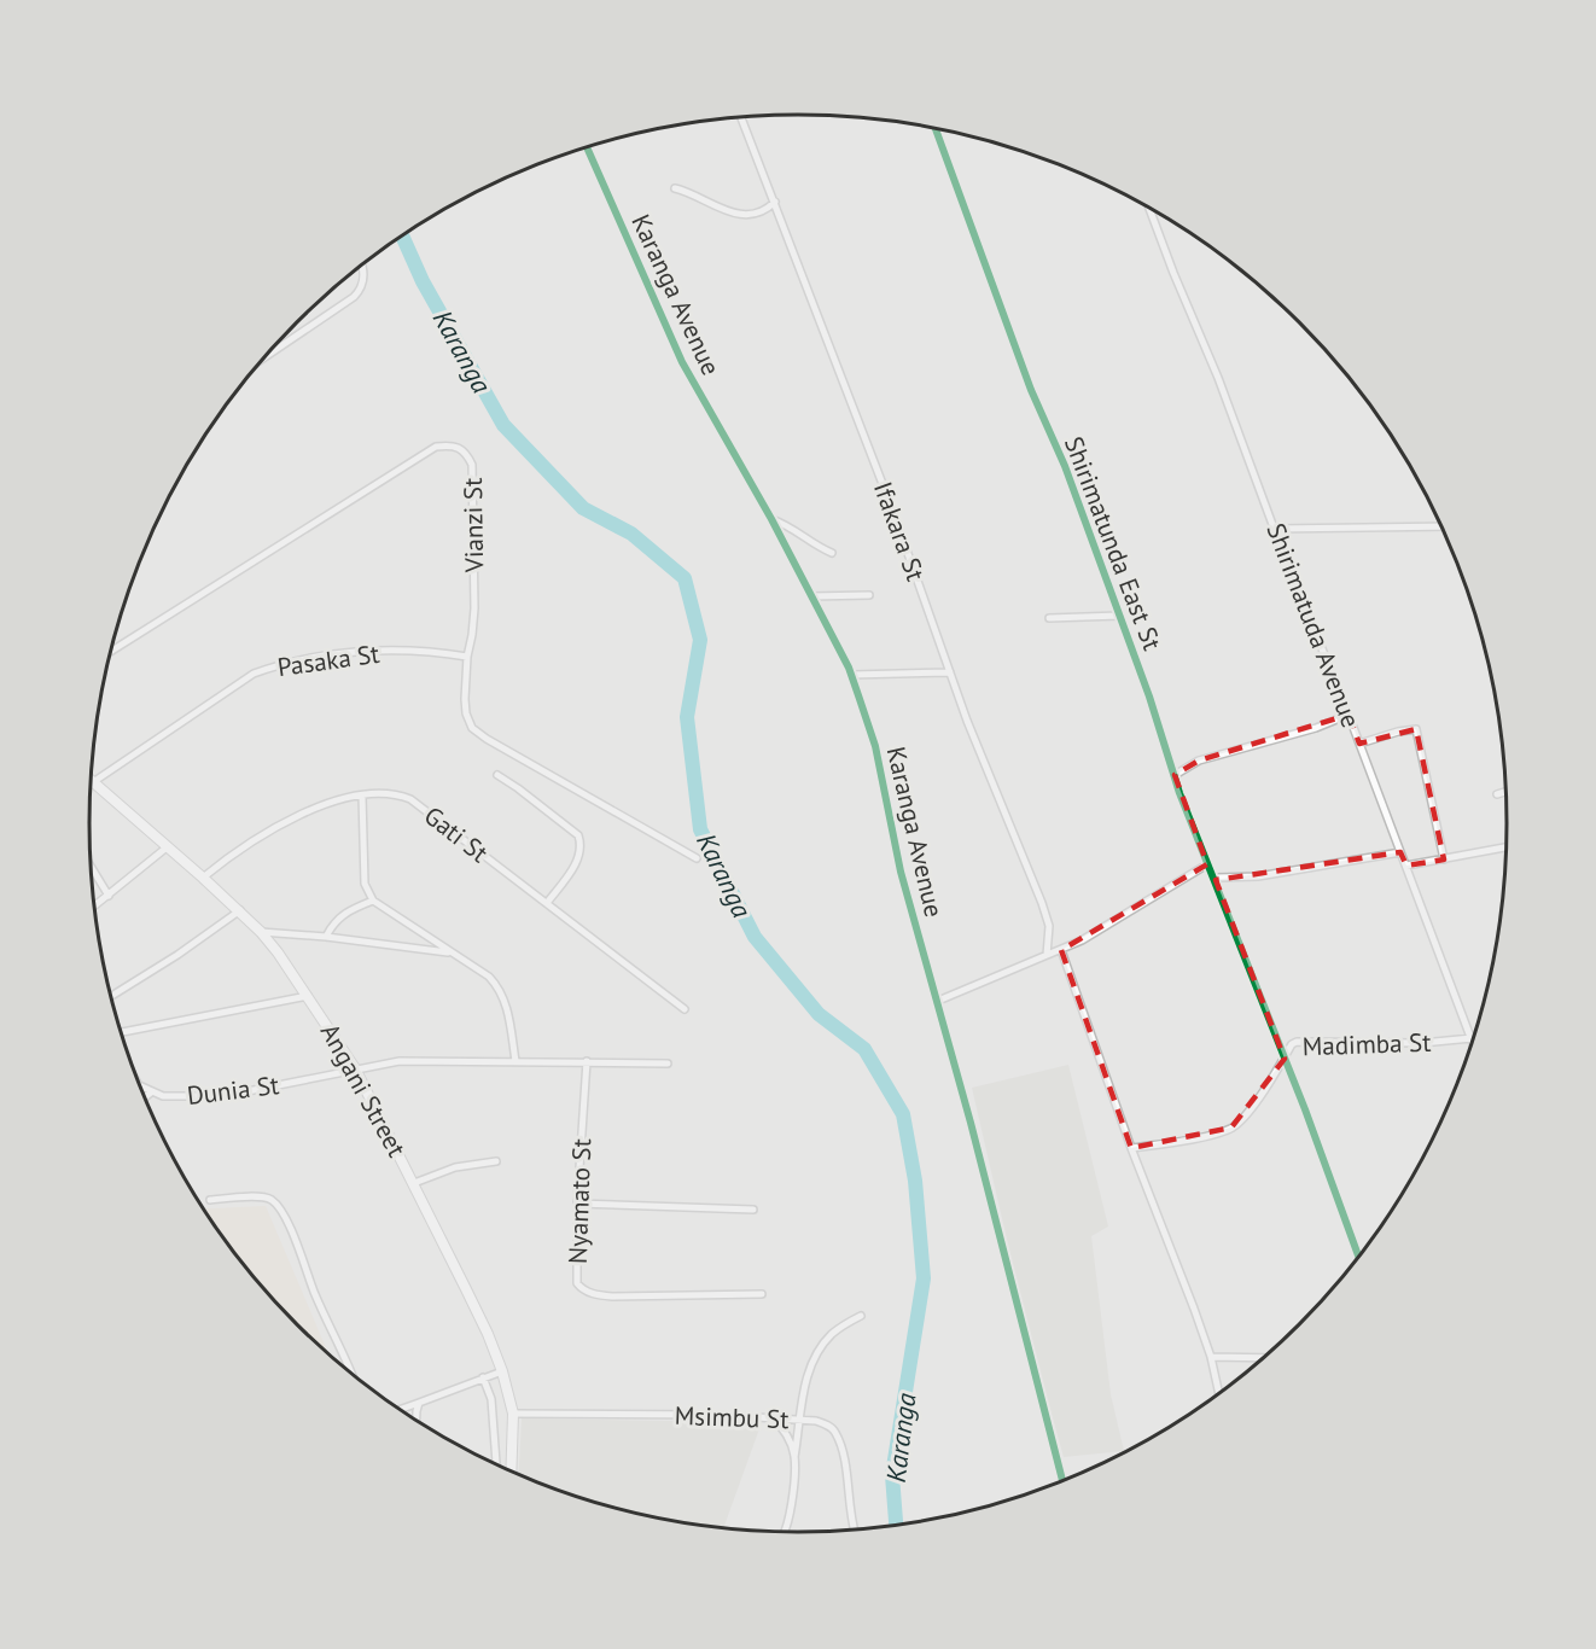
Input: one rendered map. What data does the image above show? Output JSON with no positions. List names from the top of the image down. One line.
{"streets":{"street":["Karanga Avenue","Vianzi St","Ifakara St","Shirimatunda East St","Shirimatuda Avenue","Pasaka St","Gati St","Madimba St","Dunia St","Angani Street","Nyamato St","Msimbu St"]},"crossings":[["Vianzi St","Pasaka St"],["Shirimatunda East St","Madimba St"],["Shirimatuda Avenue","Madimba St"],["Pasaka St","Angani Street"],["Gati St","Angani Street"],["Dunia St","Angani Street"],["Angani Street","Msimbu St"]],"water":["Karanga"]}
